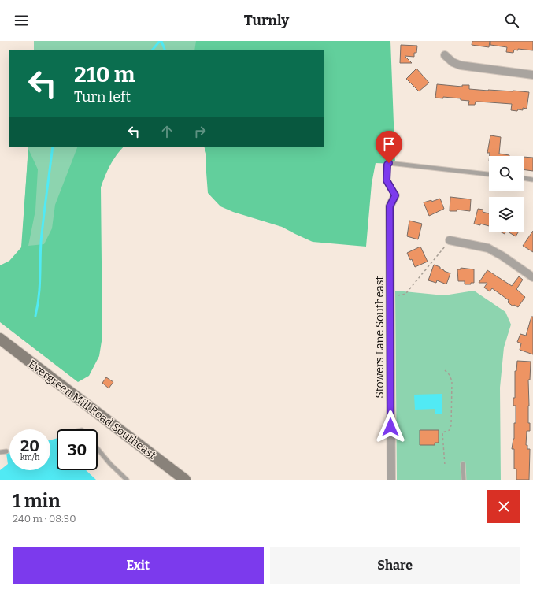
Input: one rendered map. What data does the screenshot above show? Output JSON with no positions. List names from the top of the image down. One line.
{"streets":{"main road":["Evergreen Mill Road Southeast"],"street":["Stowers Lane Southeast"]},"page":{"header":"Turnly","turn":["210 m","Turn left"],"speed":"20 km/h","limit":"30","heading":["1 min","240 m · 08:30"],"buttons":["Exit","Share"]}}
